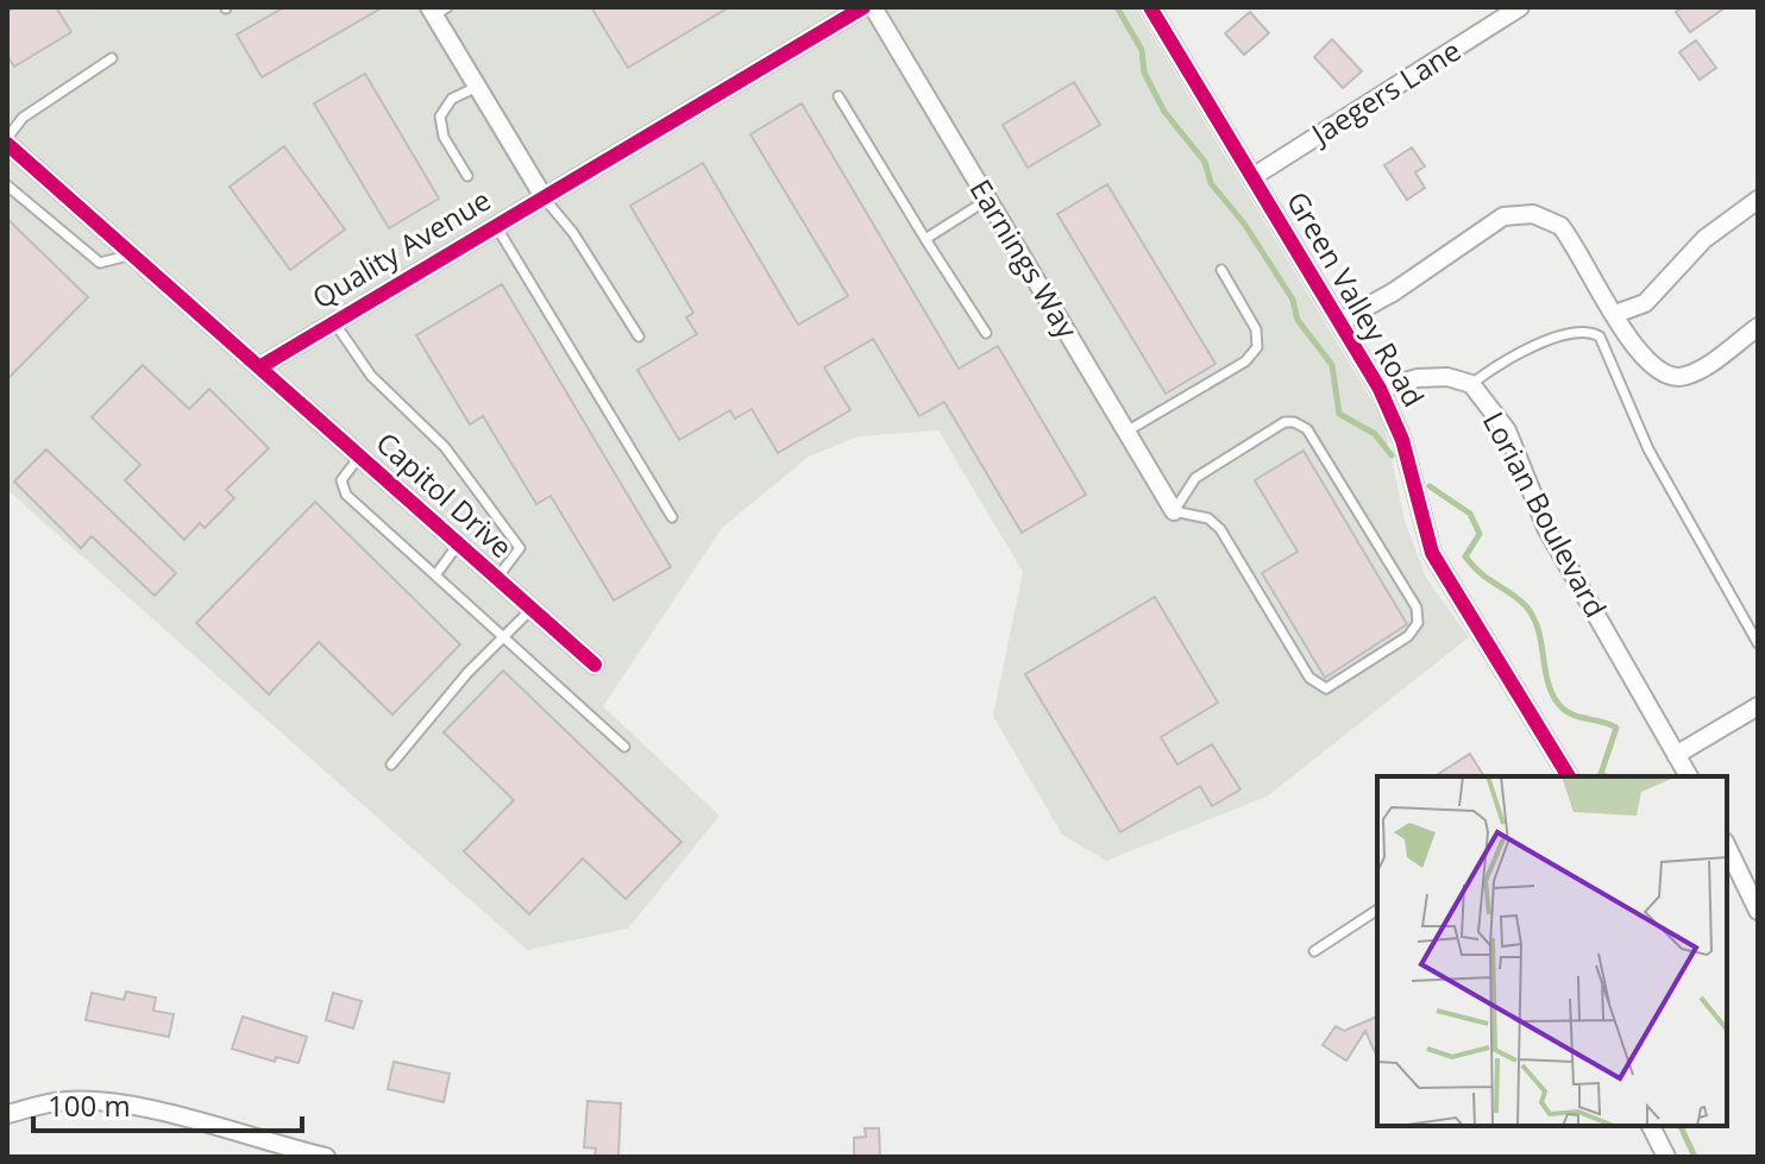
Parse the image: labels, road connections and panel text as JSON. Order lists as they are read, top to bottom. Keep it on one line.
{"streets":{"street":["Jaegers Lane","Quality Avenue","Earnings Way","Green Valley Road","Capitol Drive","Lorian Boulevard"]},"crossings":[["Jaegers Lane","Green Valley Road"],["Quality Avenue","Capitol Drive"],["Green Valley Road","Lorian Boulevard"]],"scale_bar":"100 m"}
